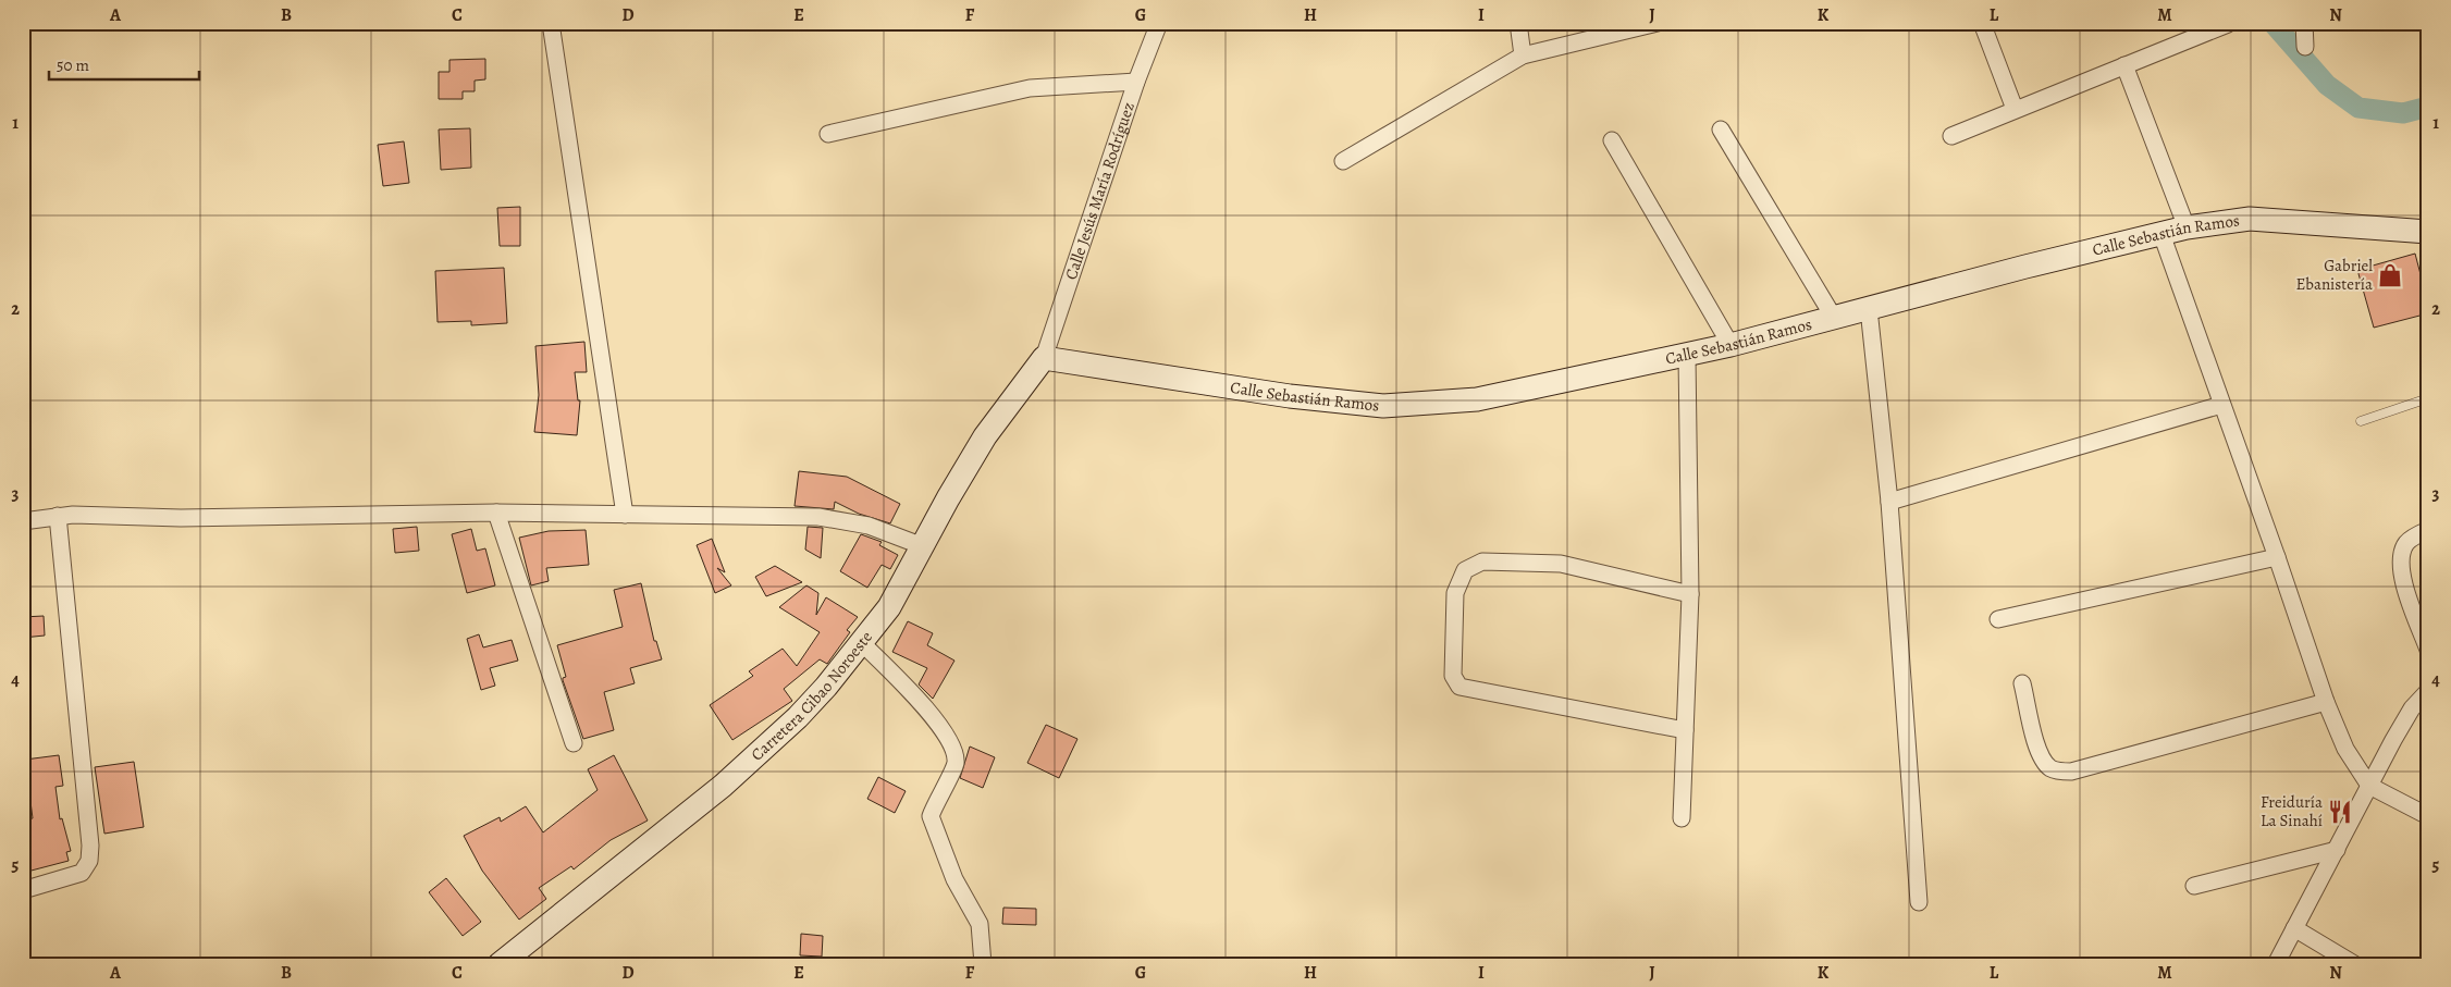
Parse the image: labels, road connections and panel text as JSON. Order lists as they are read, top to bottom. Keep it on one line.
{"streets":{"main road":["Calle Sebastián Ramos","Carretera Cibao Noroeste"],"street":["Calle Jesús María Rodríguez"]},"crossings":[["Calle Jesús María Rodríguez","Calle Sebastián Ramos"],["Calle Jesús María Rodríguez","Carretera Cibao Noroeste"],["Calle Sebastián Ramos","Carretera Cibao Noroeste"]],"places":{"shop":["Gabriel Ebanistería"],"restaurant":["Freiduría La Sinahí"]},"scale_bar":"50 m","grid":{"columns":["A","B","C","D","E","F","G","H","I","J","K","L","M","N"],"rows":["1","2","3","4","5"]}}
